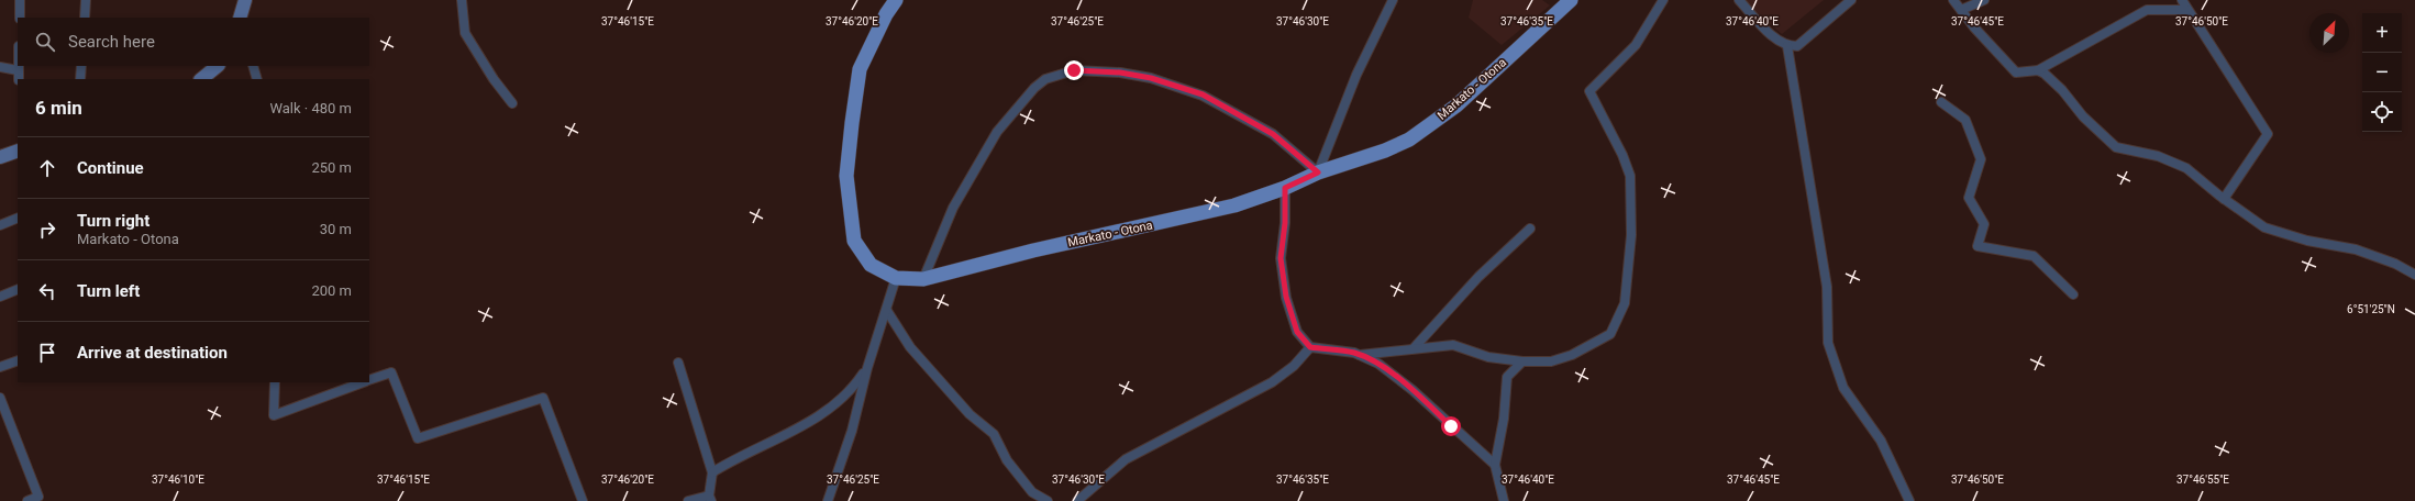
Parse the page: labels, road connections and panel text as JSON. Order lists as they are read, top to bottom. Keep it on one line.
{"streets":{"main road":["Markato - Otona"]},"north":"top right","page":{"map_buttons":["+","−"],"search":"Search here","heading":["6 min","Walk · 480 m"],"list":[["Continue","250 m"],["Turn right","Markato - Otona","30 m"],["Turn left","200 m"],"Arrive at destination"]},"coordinates":["37°46'15\"E","37°46'20\"E","37°46'25\"E","37°46'30\"E","37°46'35\"E","37°46'40\"E","37°46'45\"E","37°46'50\"E","6°51'25\"N","37°46'10\"E","37°46'55\"E"]}
